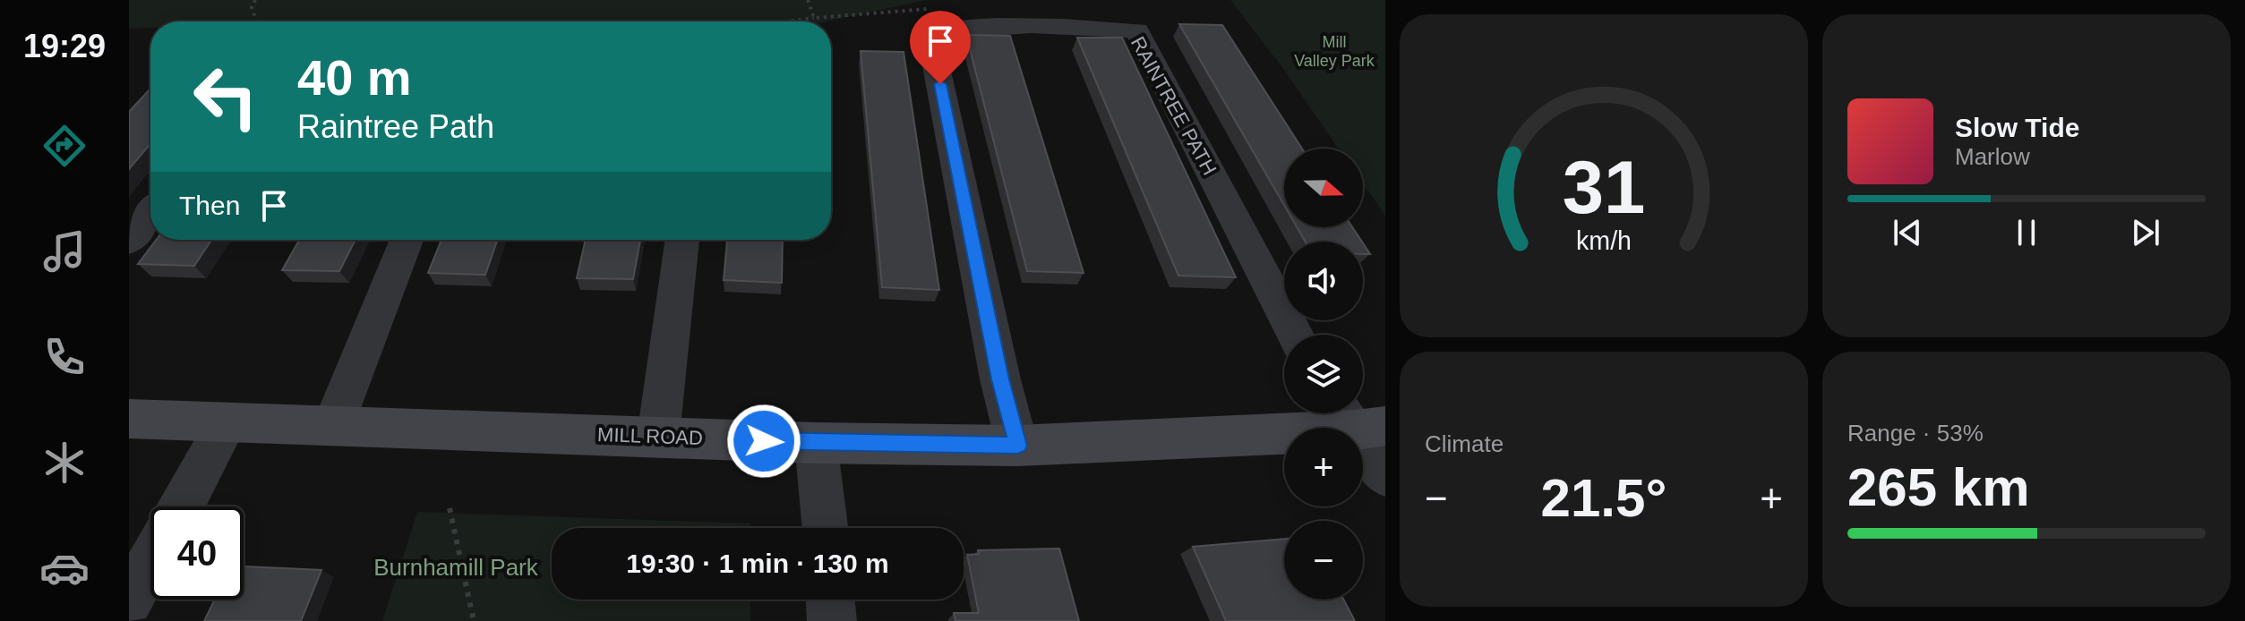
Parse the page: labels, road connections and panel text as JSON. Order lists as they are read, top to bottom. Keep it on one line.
{"streets":{"street":["RAINTREE PATH","MILL ROAD"]},"crossings":[["RAINTREE PATH","MILL ROAD"]],"parks":["Mill Valley Park","Burnhamill Park"],"north":"right","page":{"tabs":"19:29","turn":["40 m","Raintree Path"],"song":["Slow Tide","Marlow"],"map_buttons":["+","−"],"then":"Then","tile":["Climate",["Range · 53%","265 km"]],"heat":["−","21.5°","+"],"limit":"40","trip":"19:30 · 1 min · 130 m","gauge":["31","km/h"]}}
